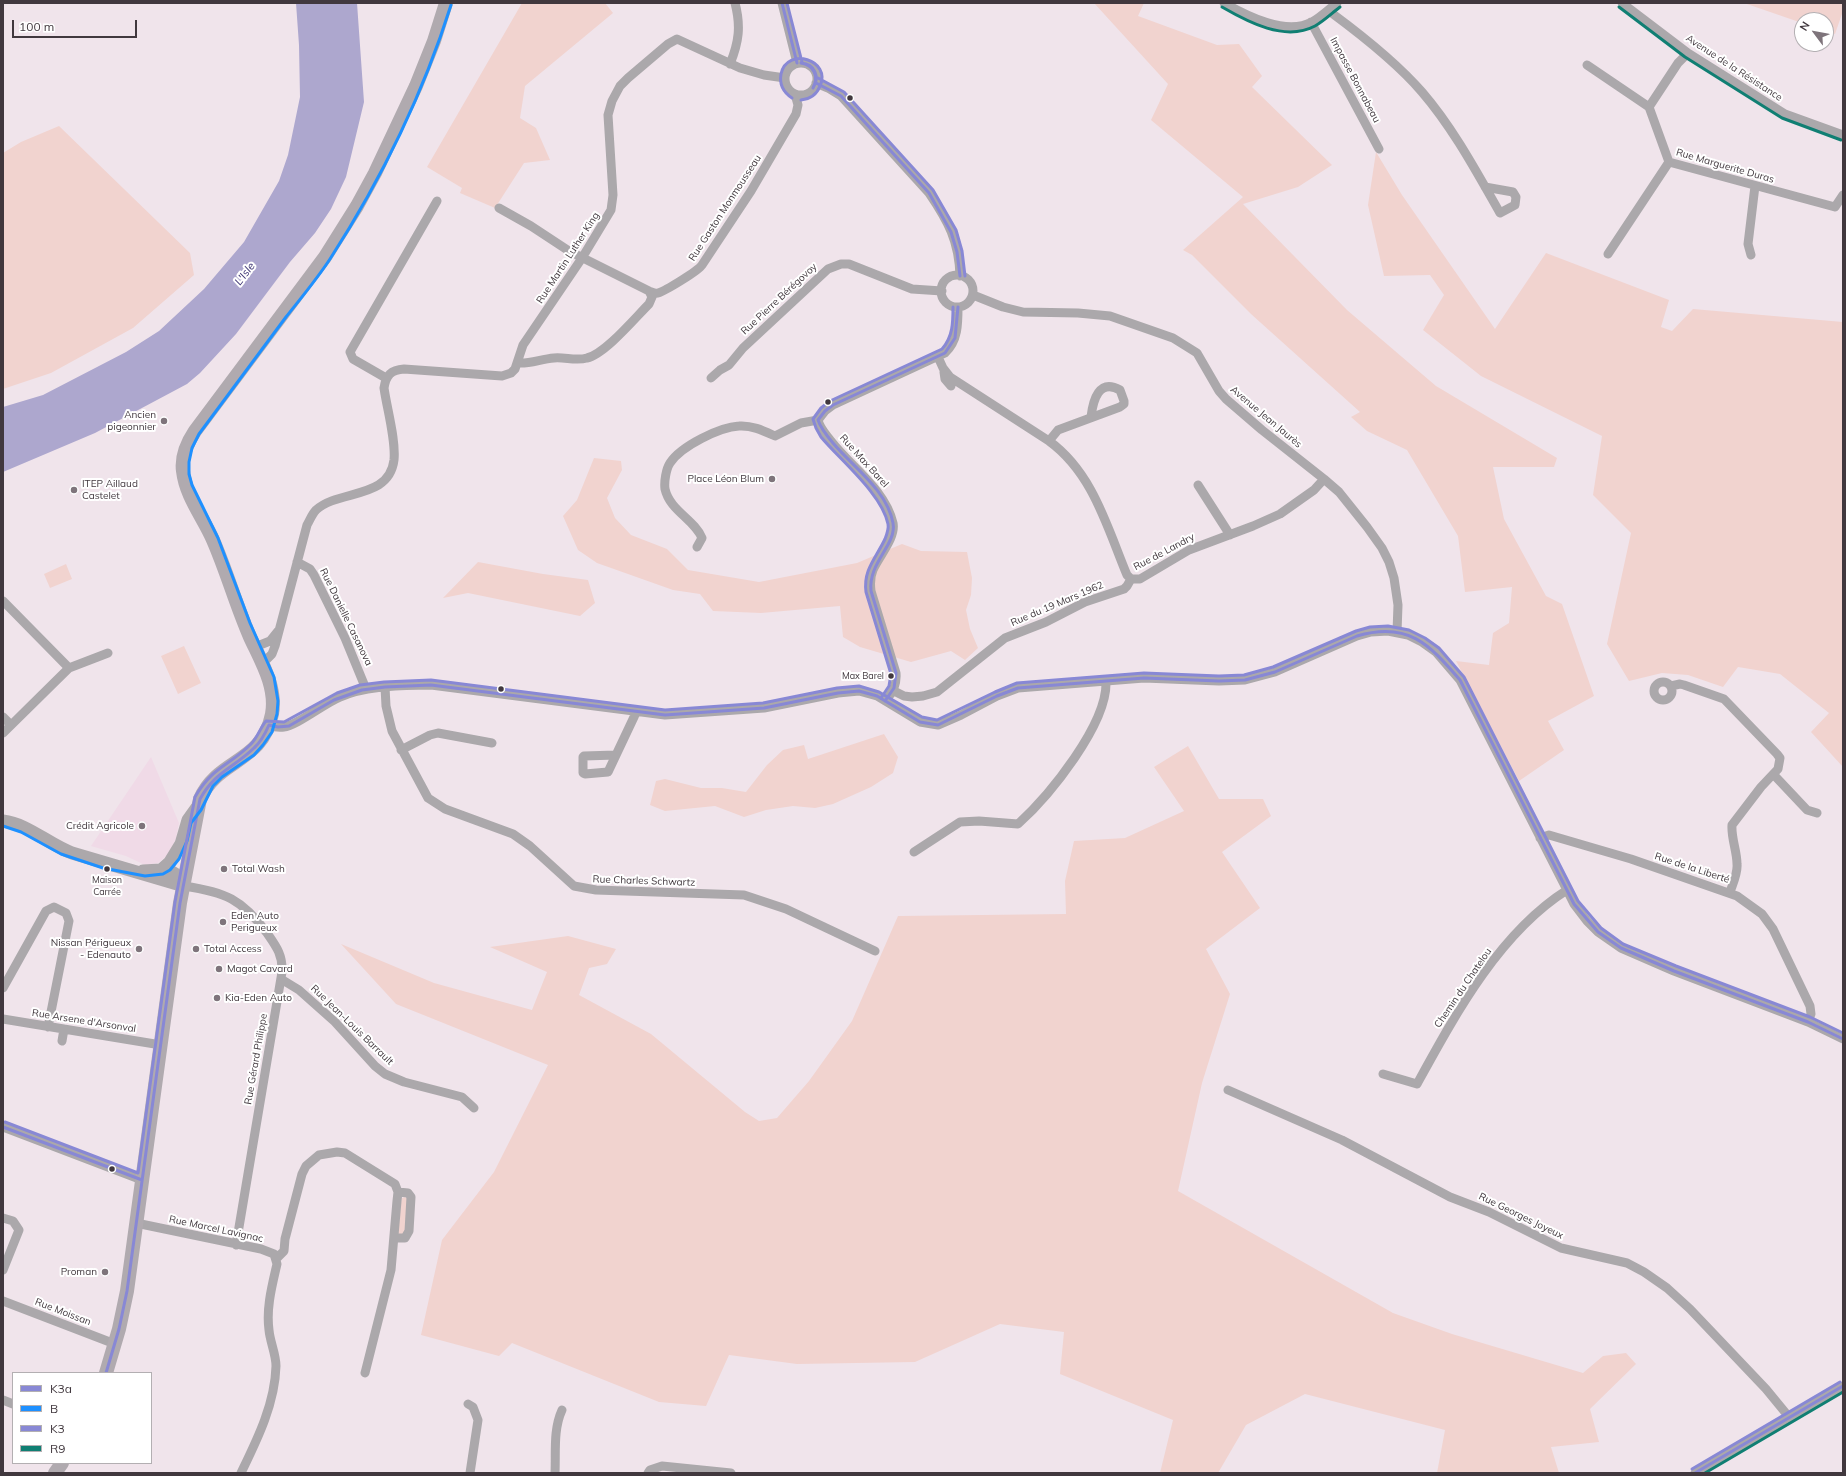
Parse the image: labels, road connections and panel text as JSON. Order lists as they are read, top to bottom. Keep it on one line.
{"streets":{"street":["Avenue de la Résistance","Impasse Bonnabeau","Rue Marguerite Duras","Rue Gaston Monmousseau","Rue Martin Luther King","Rue Pierre Bérégovoy","Avenue Jean Jaurès","Rue Max Barel","Rue de Landry","Rue du 19 Mars 1962","Rue Danielle Casanova","Rue de la Liberté","Rue Charles Schwartz","Chemin du Chatelou","Rue Arsene d'Arsonval","Rue Jean-Louis Barrault","Rue Gérard Philippe","Rue Georges Joyeux","Rue Marcel Lavignac","Rue Moissan"]},"crossings":[["Rue Gaston Monmousseau","Rue Martin Luther King"],["Rue Pierre Bérégovoy","Avenue Jean Jaurès"],["Avenue Jean Jaurès","Rue de Landry"],["Rue Max Barel","Rue du 19 Mars 1962"],["Rue de Landry","Rue du 19 Mars 1962"],["Rue Jean-Louis Barrault","Rue Gérard Philippe"],["Rue Gérard Philippe","Rue Marcel Lavignac"]],"water":["L'Isle"],"places":["Ancien pigeonnier","Place Léon Blum","ITEP Aillaud Castelet","Max Barel","Crédit Agricole","Maison Carrée","Total Wash","Eden Auto Perigueux","Nissan Périgueux - Edenauto","Total Access","Magot Cavard","Kia-Eden Auto","Proman"],"lines":["transit line K3a","transit line K3","transit line B","transit line R9"],"legend":["K3a","B","K3","R9"],"scale_bar":"100 m","north":"top left"}
